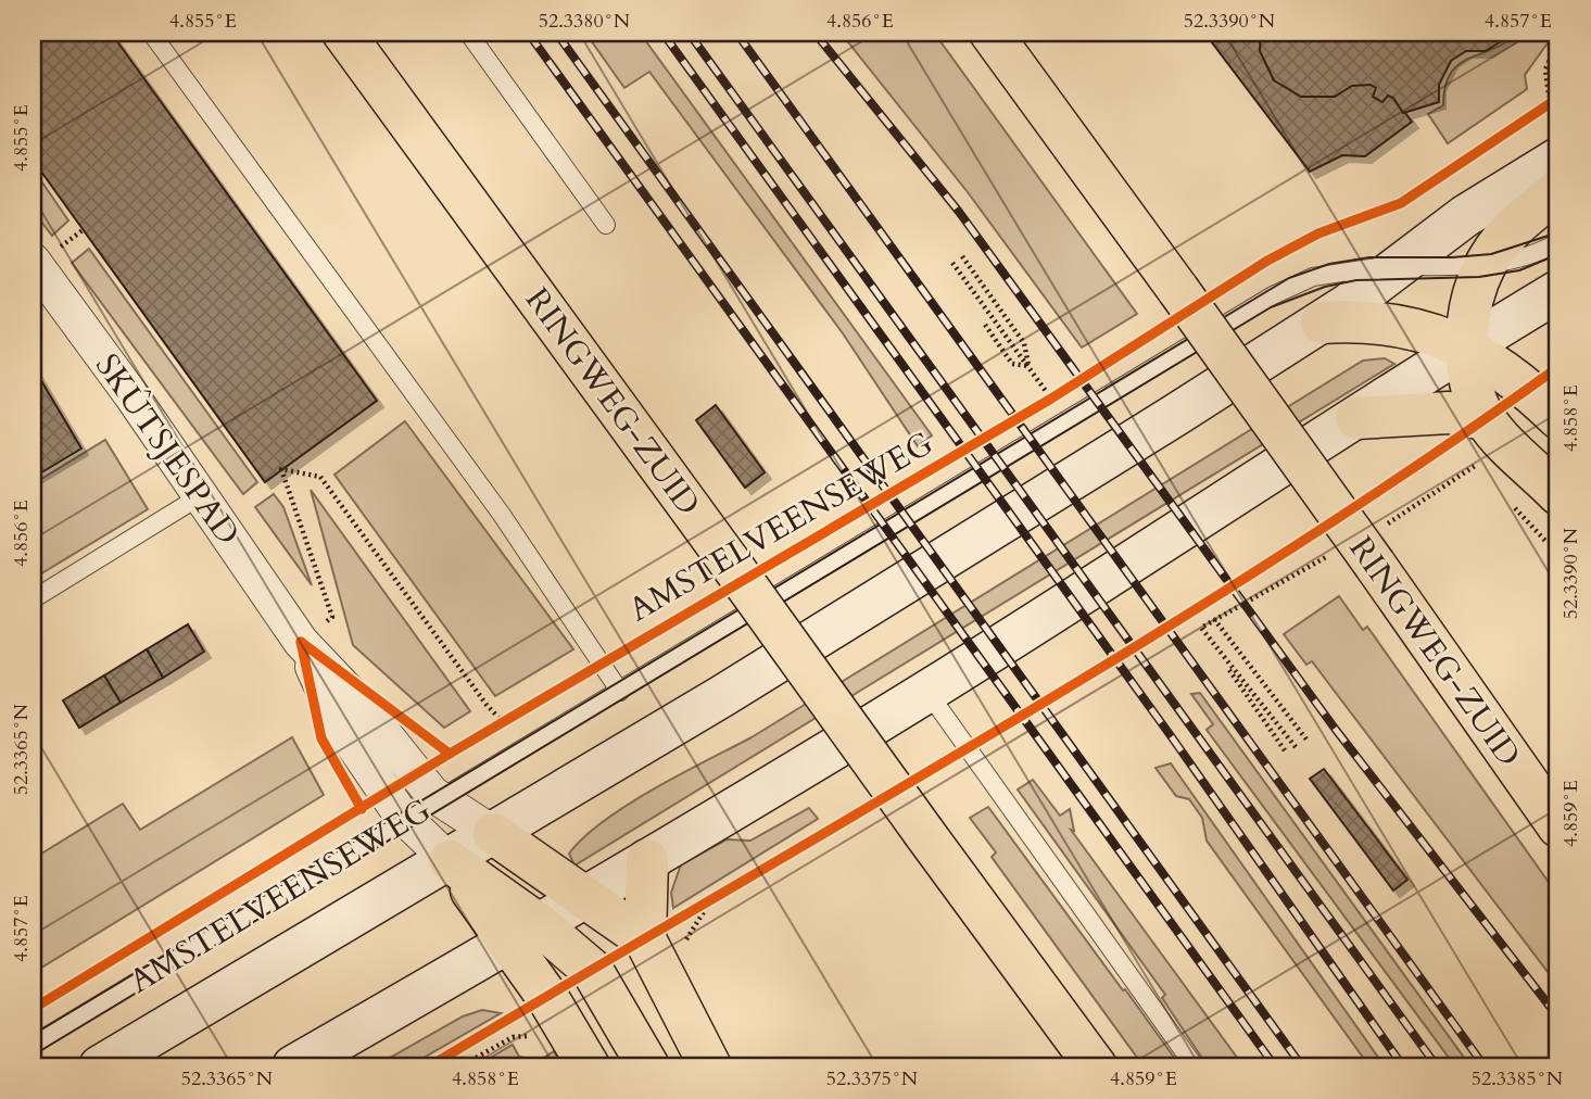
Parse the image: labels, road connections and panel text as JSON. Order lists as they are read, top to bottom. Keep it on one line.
{"streets":{"highway":["RINGWEG-ZUID"],"main road":["AMSTELVEENSEWEG"],"street":["SKÛTSJESPAD"]},"crossings":[["SKÛTSJESPAD","AMSTELVEENSEWEG"]],"coordinates":["4.855°E","52.3380°N","4.856°E","52.3390°N","4.857°E","4.858°E","52.3365°N","4.859°E","52.3375°N","52.3385°N"]}
